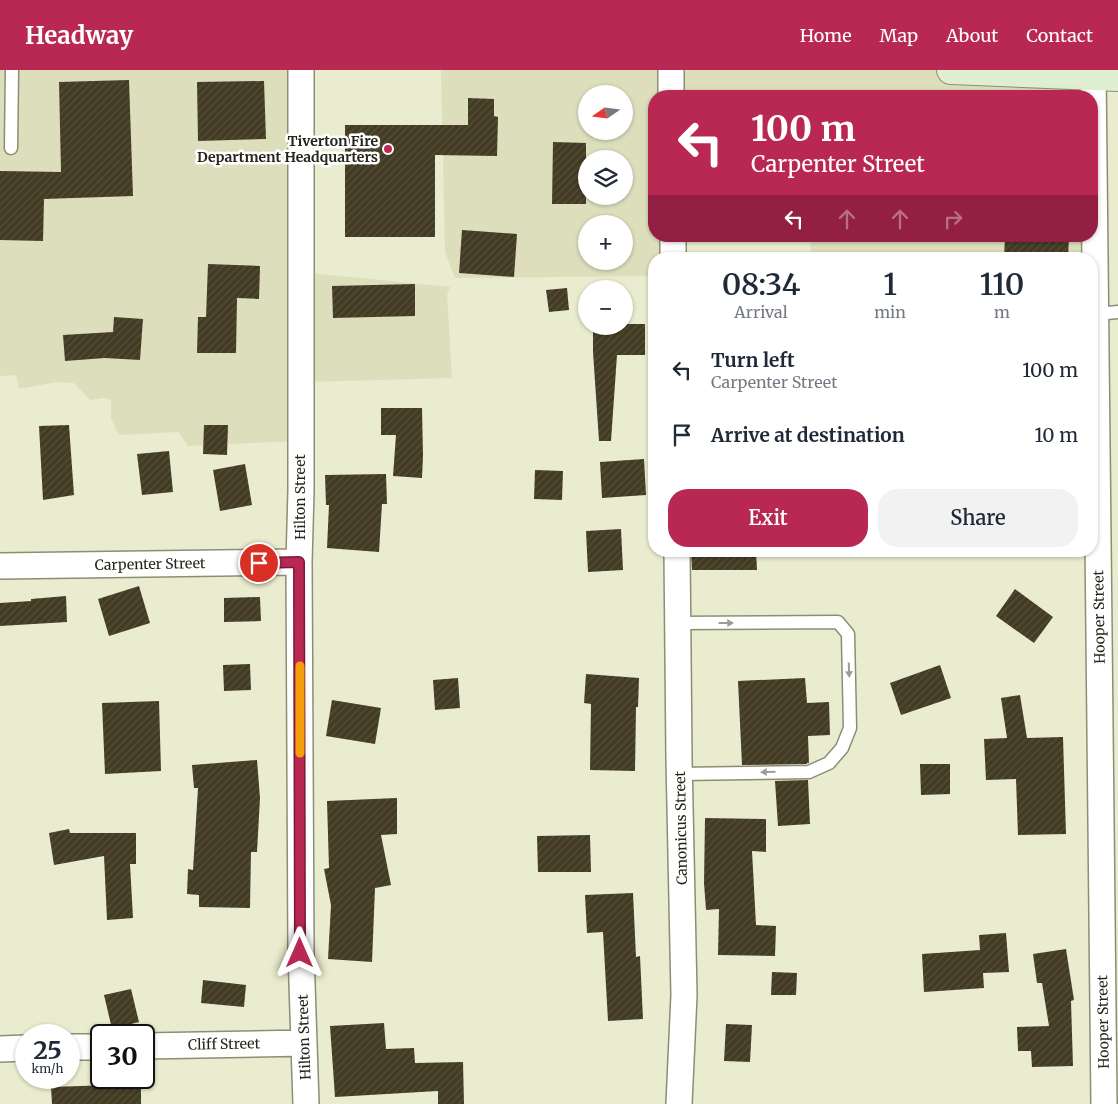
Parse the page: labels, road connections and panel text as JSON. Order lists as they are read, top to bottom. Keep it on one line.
{"streets":{"street":["Hilton Street","Carpenter Street","Hooper Street","Canonicus Street","Cliff Street"]},"crossings":[["Hilton Street","Carpenter Street"],["Hilton Street","Cliff Street"]],"places":["Tiverton Fire Department Headquarters"],"north":"left","page":{"header":"Headway","nav":["Home","Map","About","Contact"],"map_buttons":["+","−"],"turn":["100 m","Carpenter Street"],"eta":["08:34","Arrival","1","min","110","m"],"list":[{"name":"Turn left","note":"Carpenter Street","value":"100 m"},{"name":"Arrive at destination","value":"10 m"}],"buttons":["Exit","Share"],"speed":"25 km/h","limit":"30"}}
